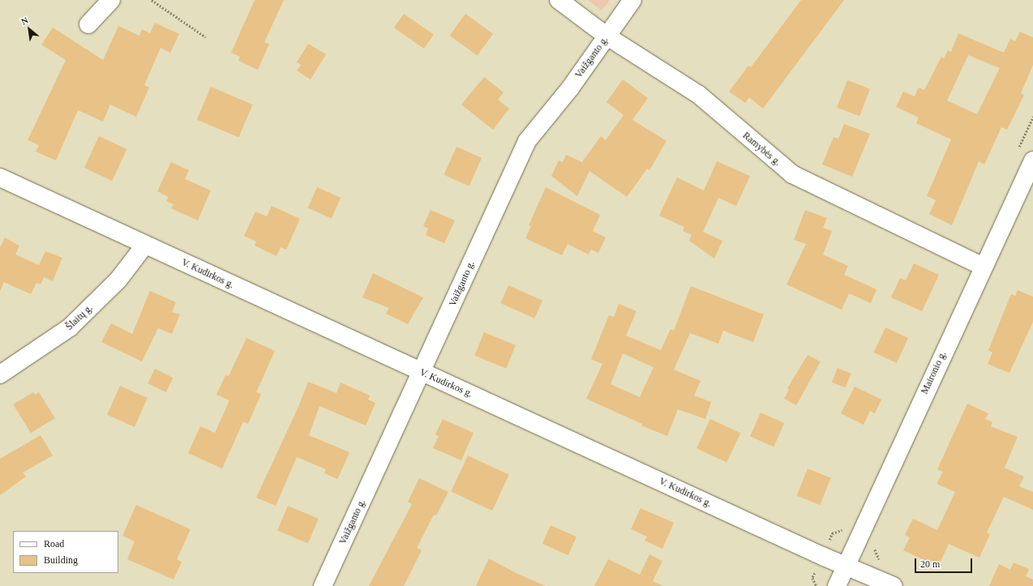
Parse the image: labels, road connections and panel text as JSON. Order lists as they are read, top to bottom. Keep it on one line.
{"streets":{"street":["Vaižganto g.","Ramybės g.","V. Kudirkos g.","Šlaitų g.","Maironio g."]},"crossings":[["Vaižganto g.","Ramybės g."],["Vaižganto g.","V. Kudirkos g."],["Ramybės g.","Maironio g."],["V. Kudirkos g.","Šlaitų g."],["V. Kudirkos g.","Maironio g."]],"legend":["Road","Building"],"scale_bar":"20 m","north":"top left"}
